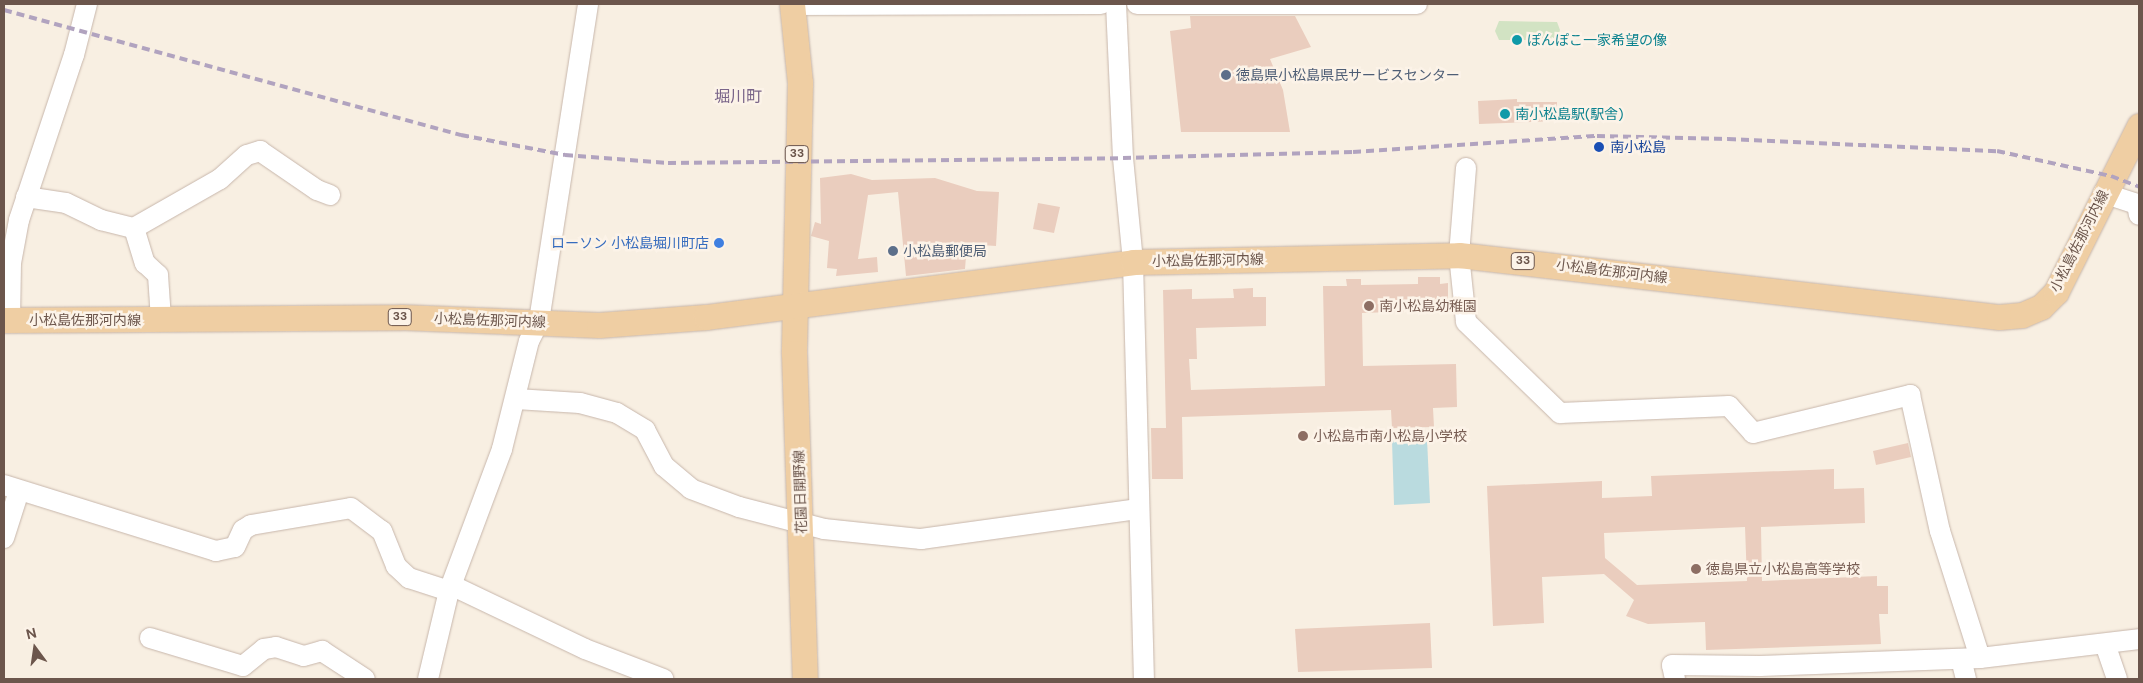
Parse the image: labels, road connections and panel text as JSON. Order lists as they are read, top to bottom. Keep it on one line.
{"streets":{"main road":["33","小松島佐那河内線","花園日開野線"]},"crossings":[["33","小松島佐那河内線"],["33","花園日開野線"],["小松島佐那河内線","花園日開野線"]],"districts":["堀川町"],"places":["ぽんぽこ一家希望の像","徳島県小松島県民サービスセンター","南小松島駅(駅舎)","南小松島","ローソン 小松島堀川町店","小松島郵便局","南小松島幼稚園","小松島市南小松島小学校","徳島県立小松島高等学校"],"north":"top"}
